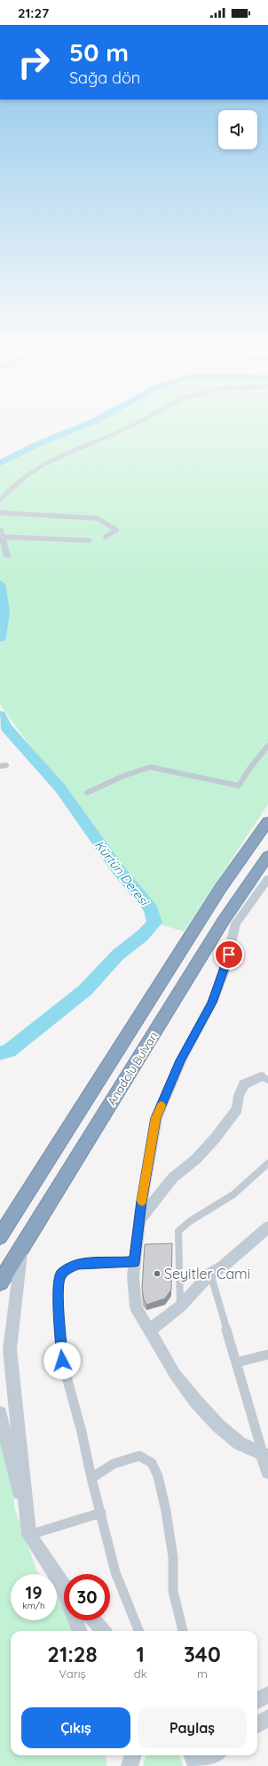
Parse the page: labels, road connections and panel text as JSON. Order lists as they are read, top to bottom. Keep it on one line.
{"streets":{"highway":["Anadolu Bulvarı"]},"water":["Kürtün Deresi"],"places":["Seyitler Cami"],"page":{"status":"21:27","turn":["50 m","Sağa dön"],"speed":"19 km/h","limit":"30","eta":["21:28","Varış","1","dk","340","m"],"buttons":["Çıkış","Paylaş"]}}
